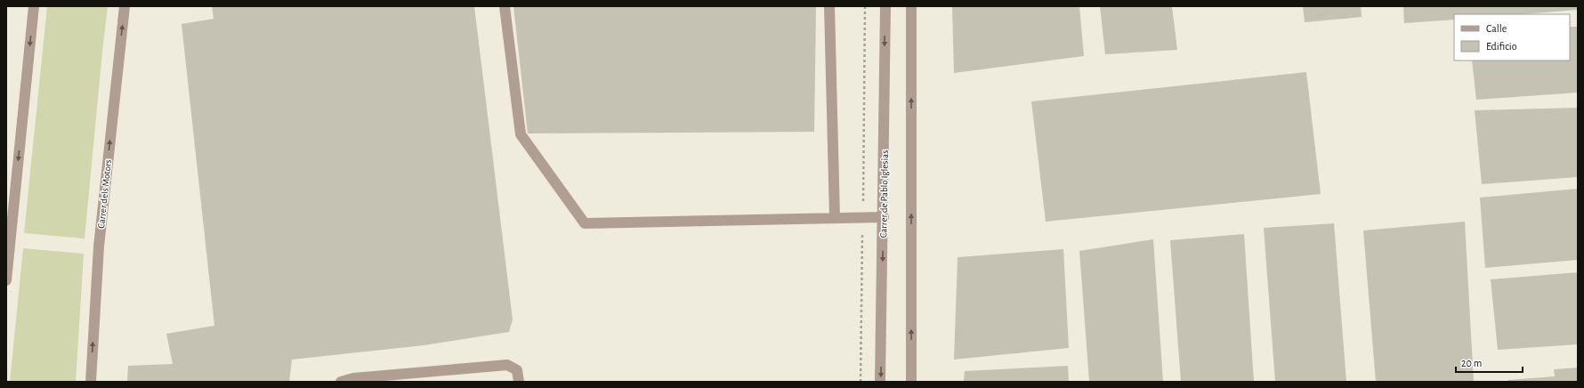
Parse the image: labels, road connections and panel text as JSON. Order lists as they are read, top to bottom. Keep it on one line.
{"streets":{"street":["Carrer dels Motors","Carrer de Pablo Iglesias"]},"legend":["Calle","Edificio"],"scale_bar":"20 m"}
